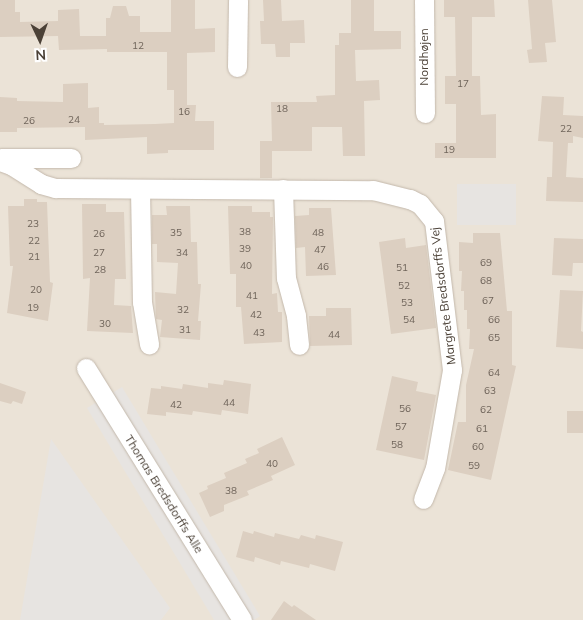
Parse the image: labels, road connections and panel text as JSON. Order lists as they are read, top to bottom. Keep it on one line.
{"streets":{"street":["Nordhøjen","Margrete Bredsdorffs Vej","Thomas Bredsdorffs Alle"]},"house_numbers":["12","17","18","16","24","26","22","19","23","38","35","48","26","22","39","47","27","34","21","69","40","46","51","28","68","52","20","41","67","53","19","32","42","54","66","30","31","43","44","65","64","63","44","42","56","62","57","61","58","60","40","59","38"],"north":"bottom"}
